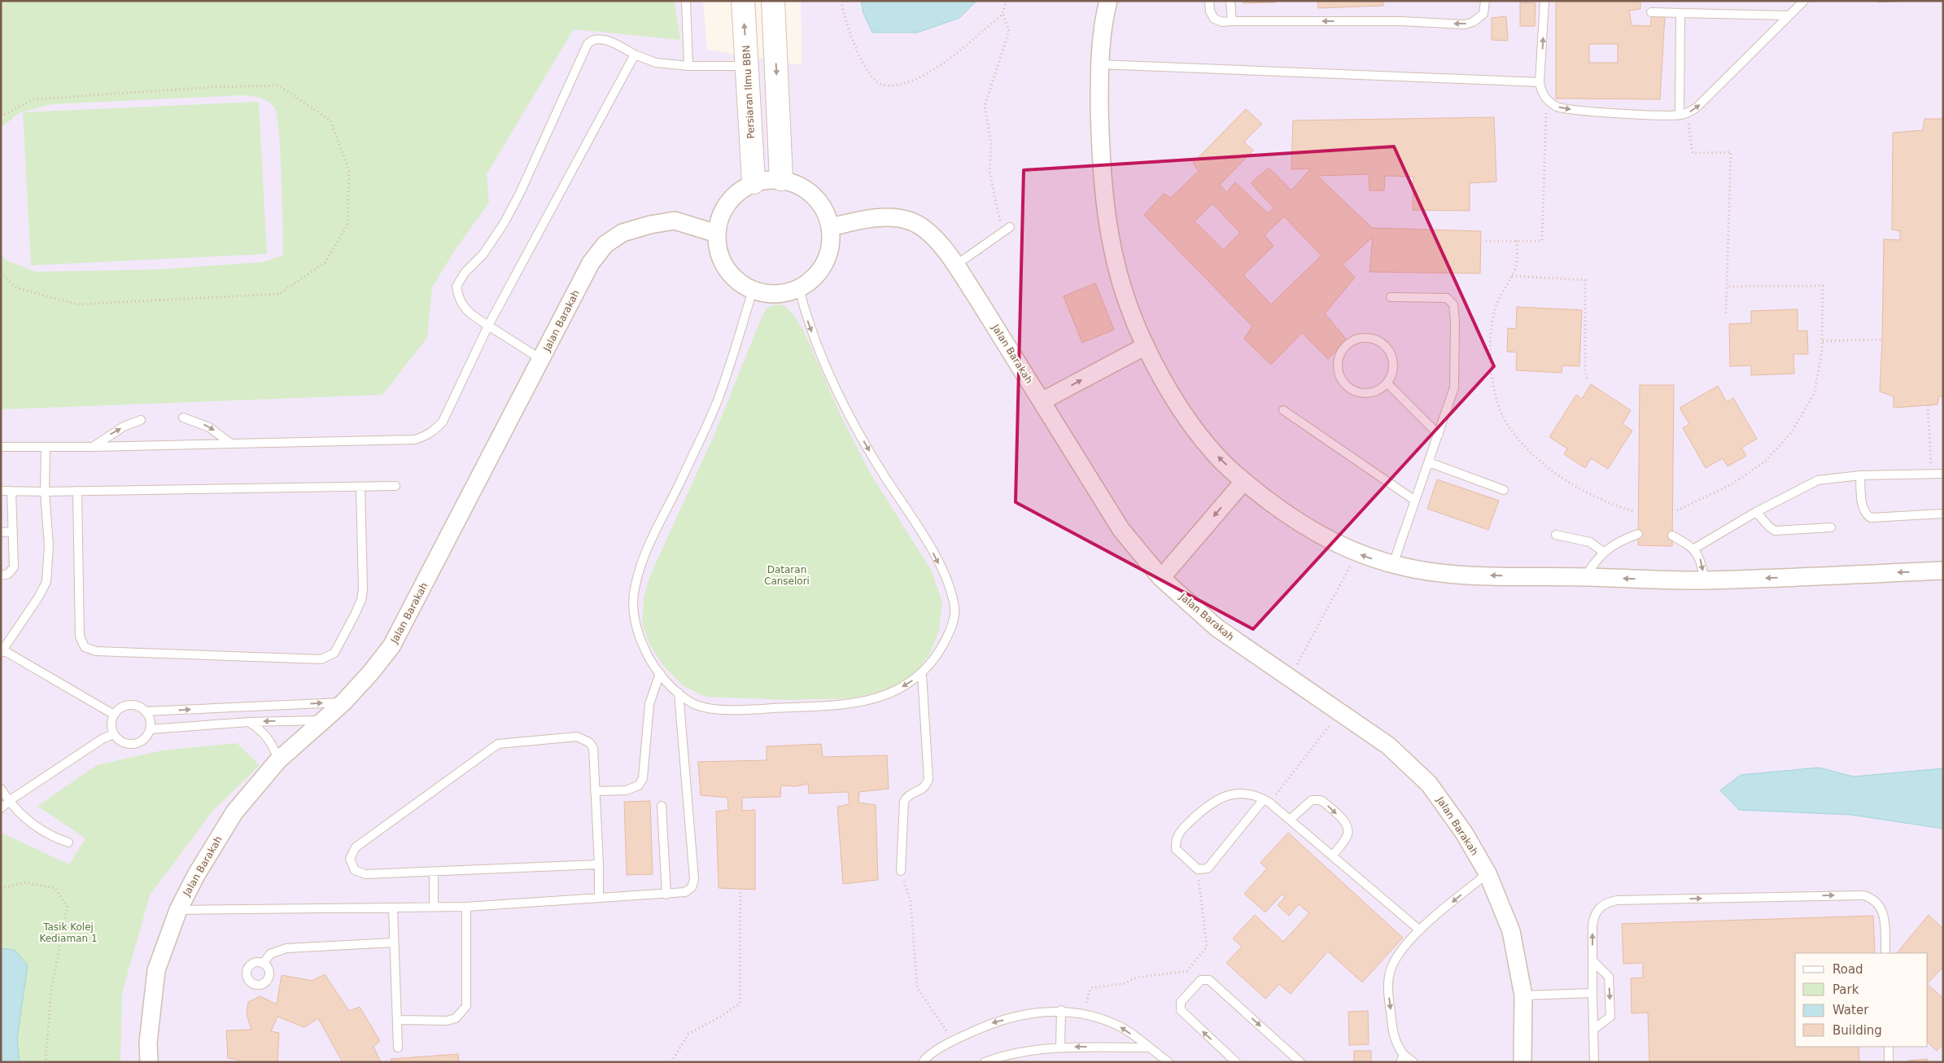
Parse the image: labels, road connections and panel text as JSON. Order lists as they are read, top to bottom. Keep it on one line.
{"streets":{"street":["Persiaran Ilmu BBN","Jalan Barakah"]},"crossings":[["Persiaran Ilmu BBN","Jalan Barakah"]],"parks":["Dataran Canselori","Tasik Kolej Kediaman 1"],"legend":["Road","Park","Water","Building"]}
